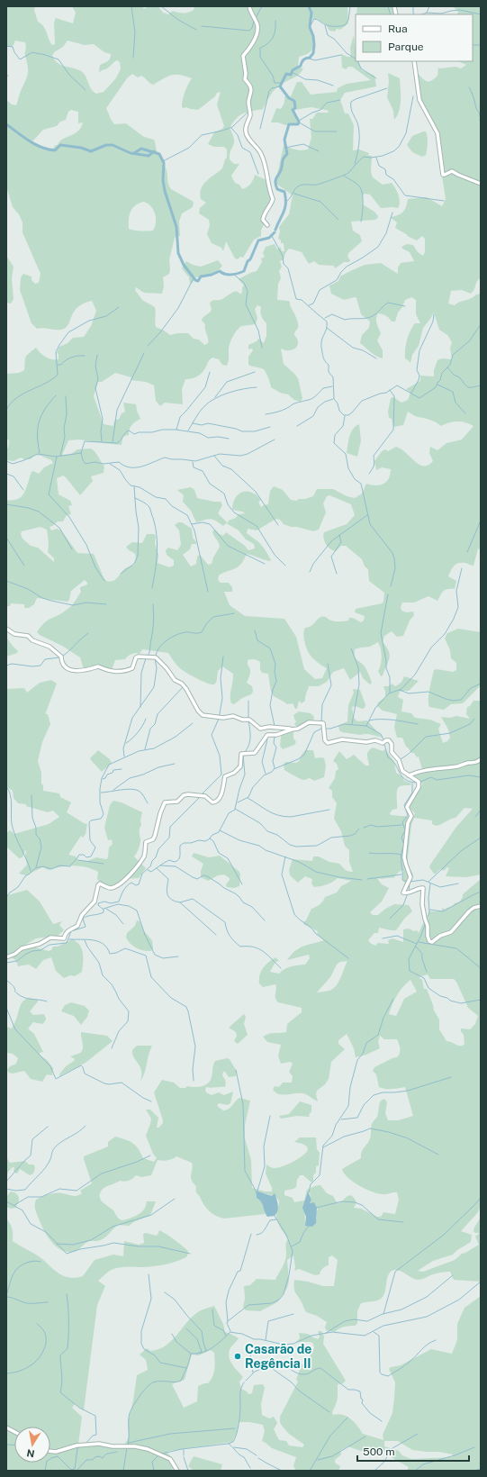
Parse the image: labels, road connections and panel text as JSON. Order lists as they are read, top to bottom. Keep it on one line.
{"places":["Casarão de Regência II"],"legend":["Rua","Parque"],"scale_bar":"500 m","north":"bottom"}
